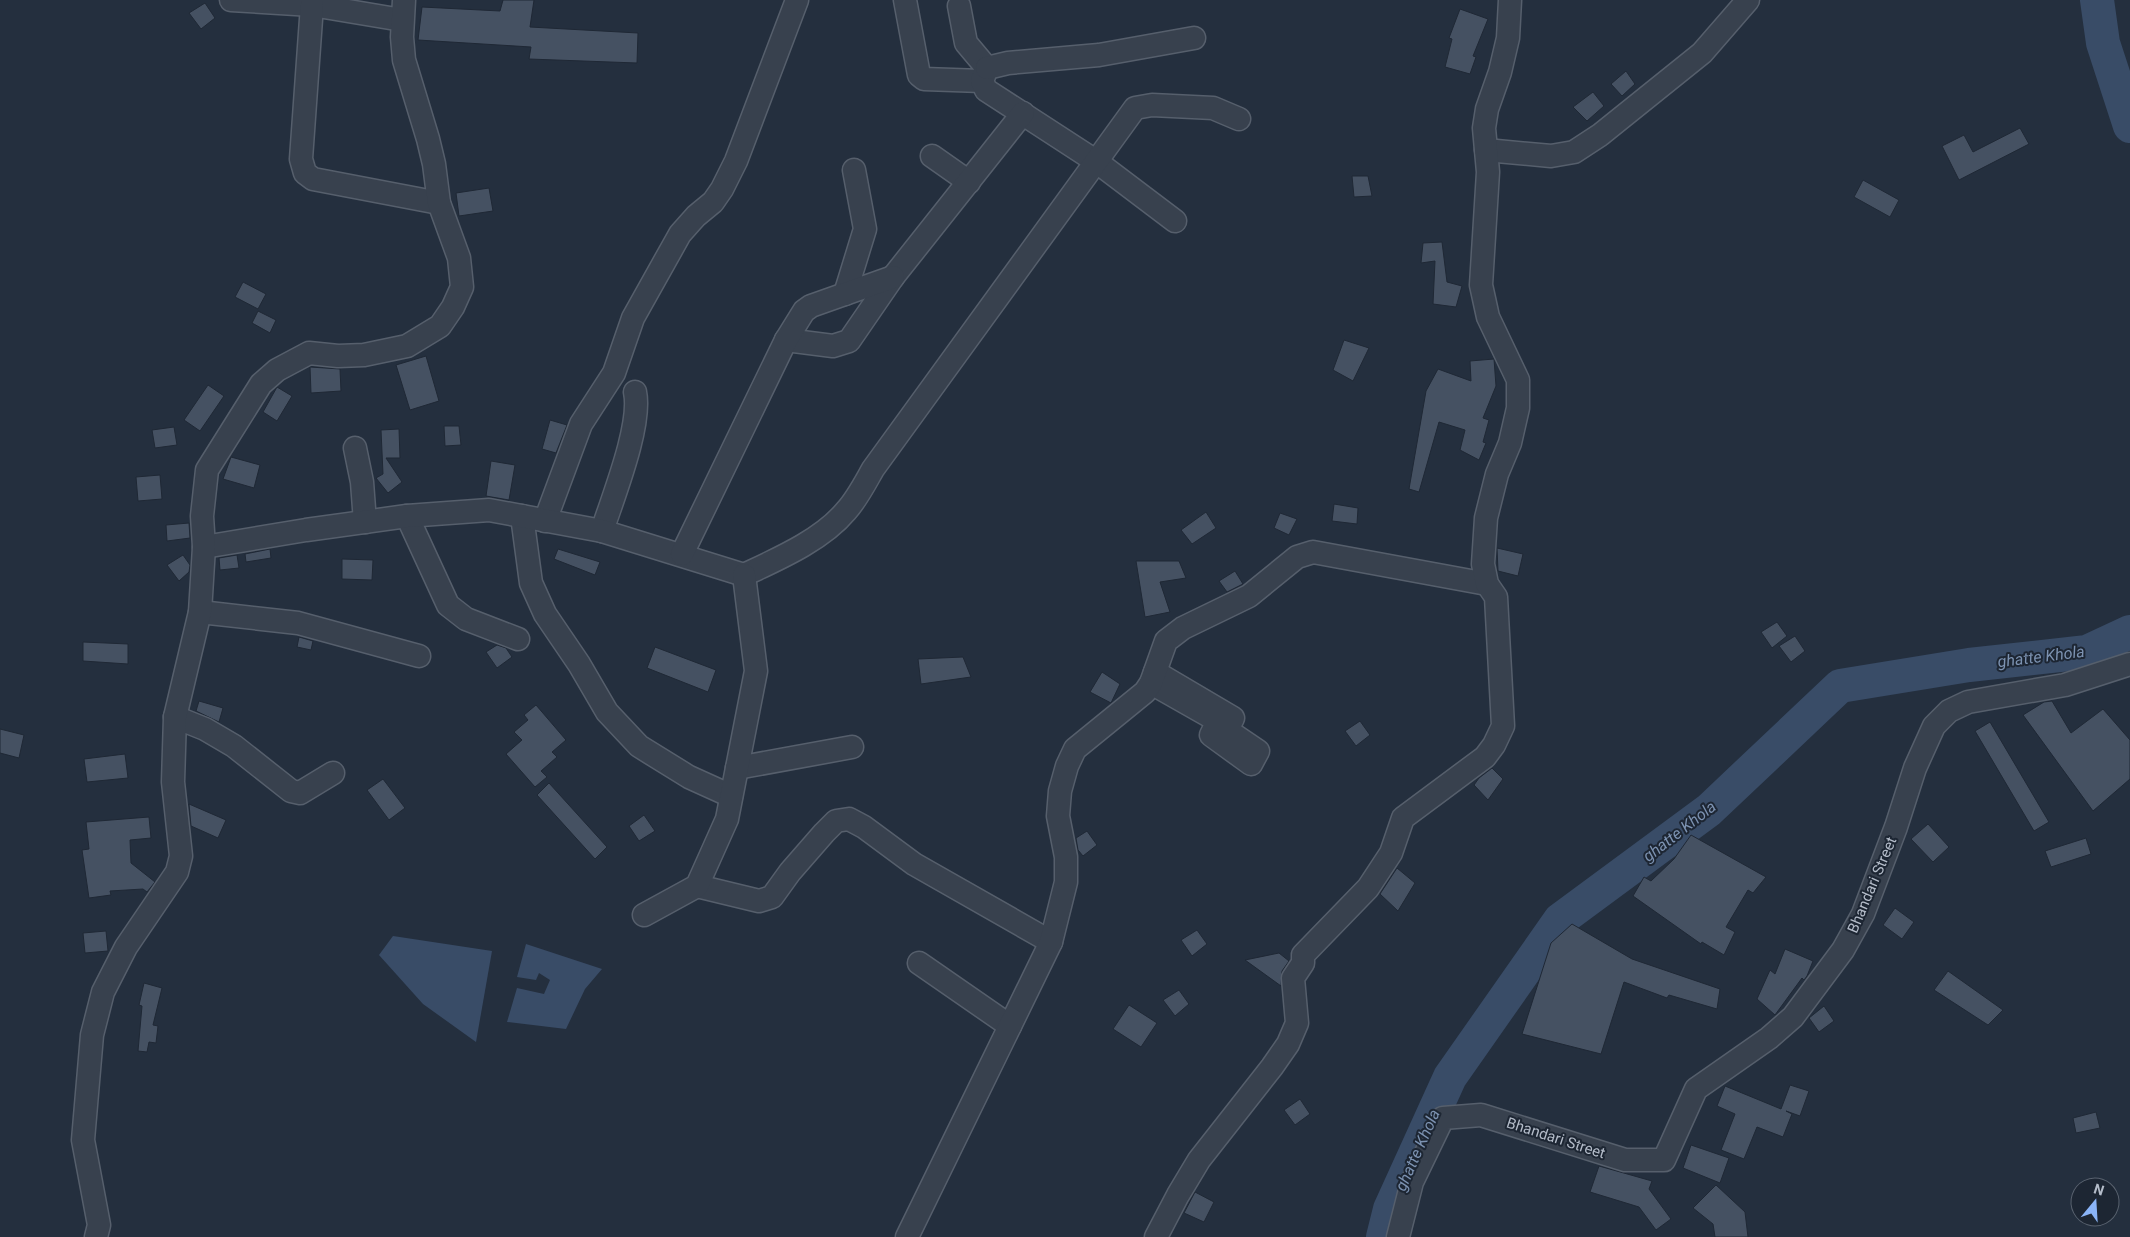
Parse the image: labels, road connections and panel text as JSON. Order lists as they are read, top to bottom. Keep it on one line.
{"streets":{"street":["Bhandari Street"]},"water":["ghatte Khola"],"north":"top"}
